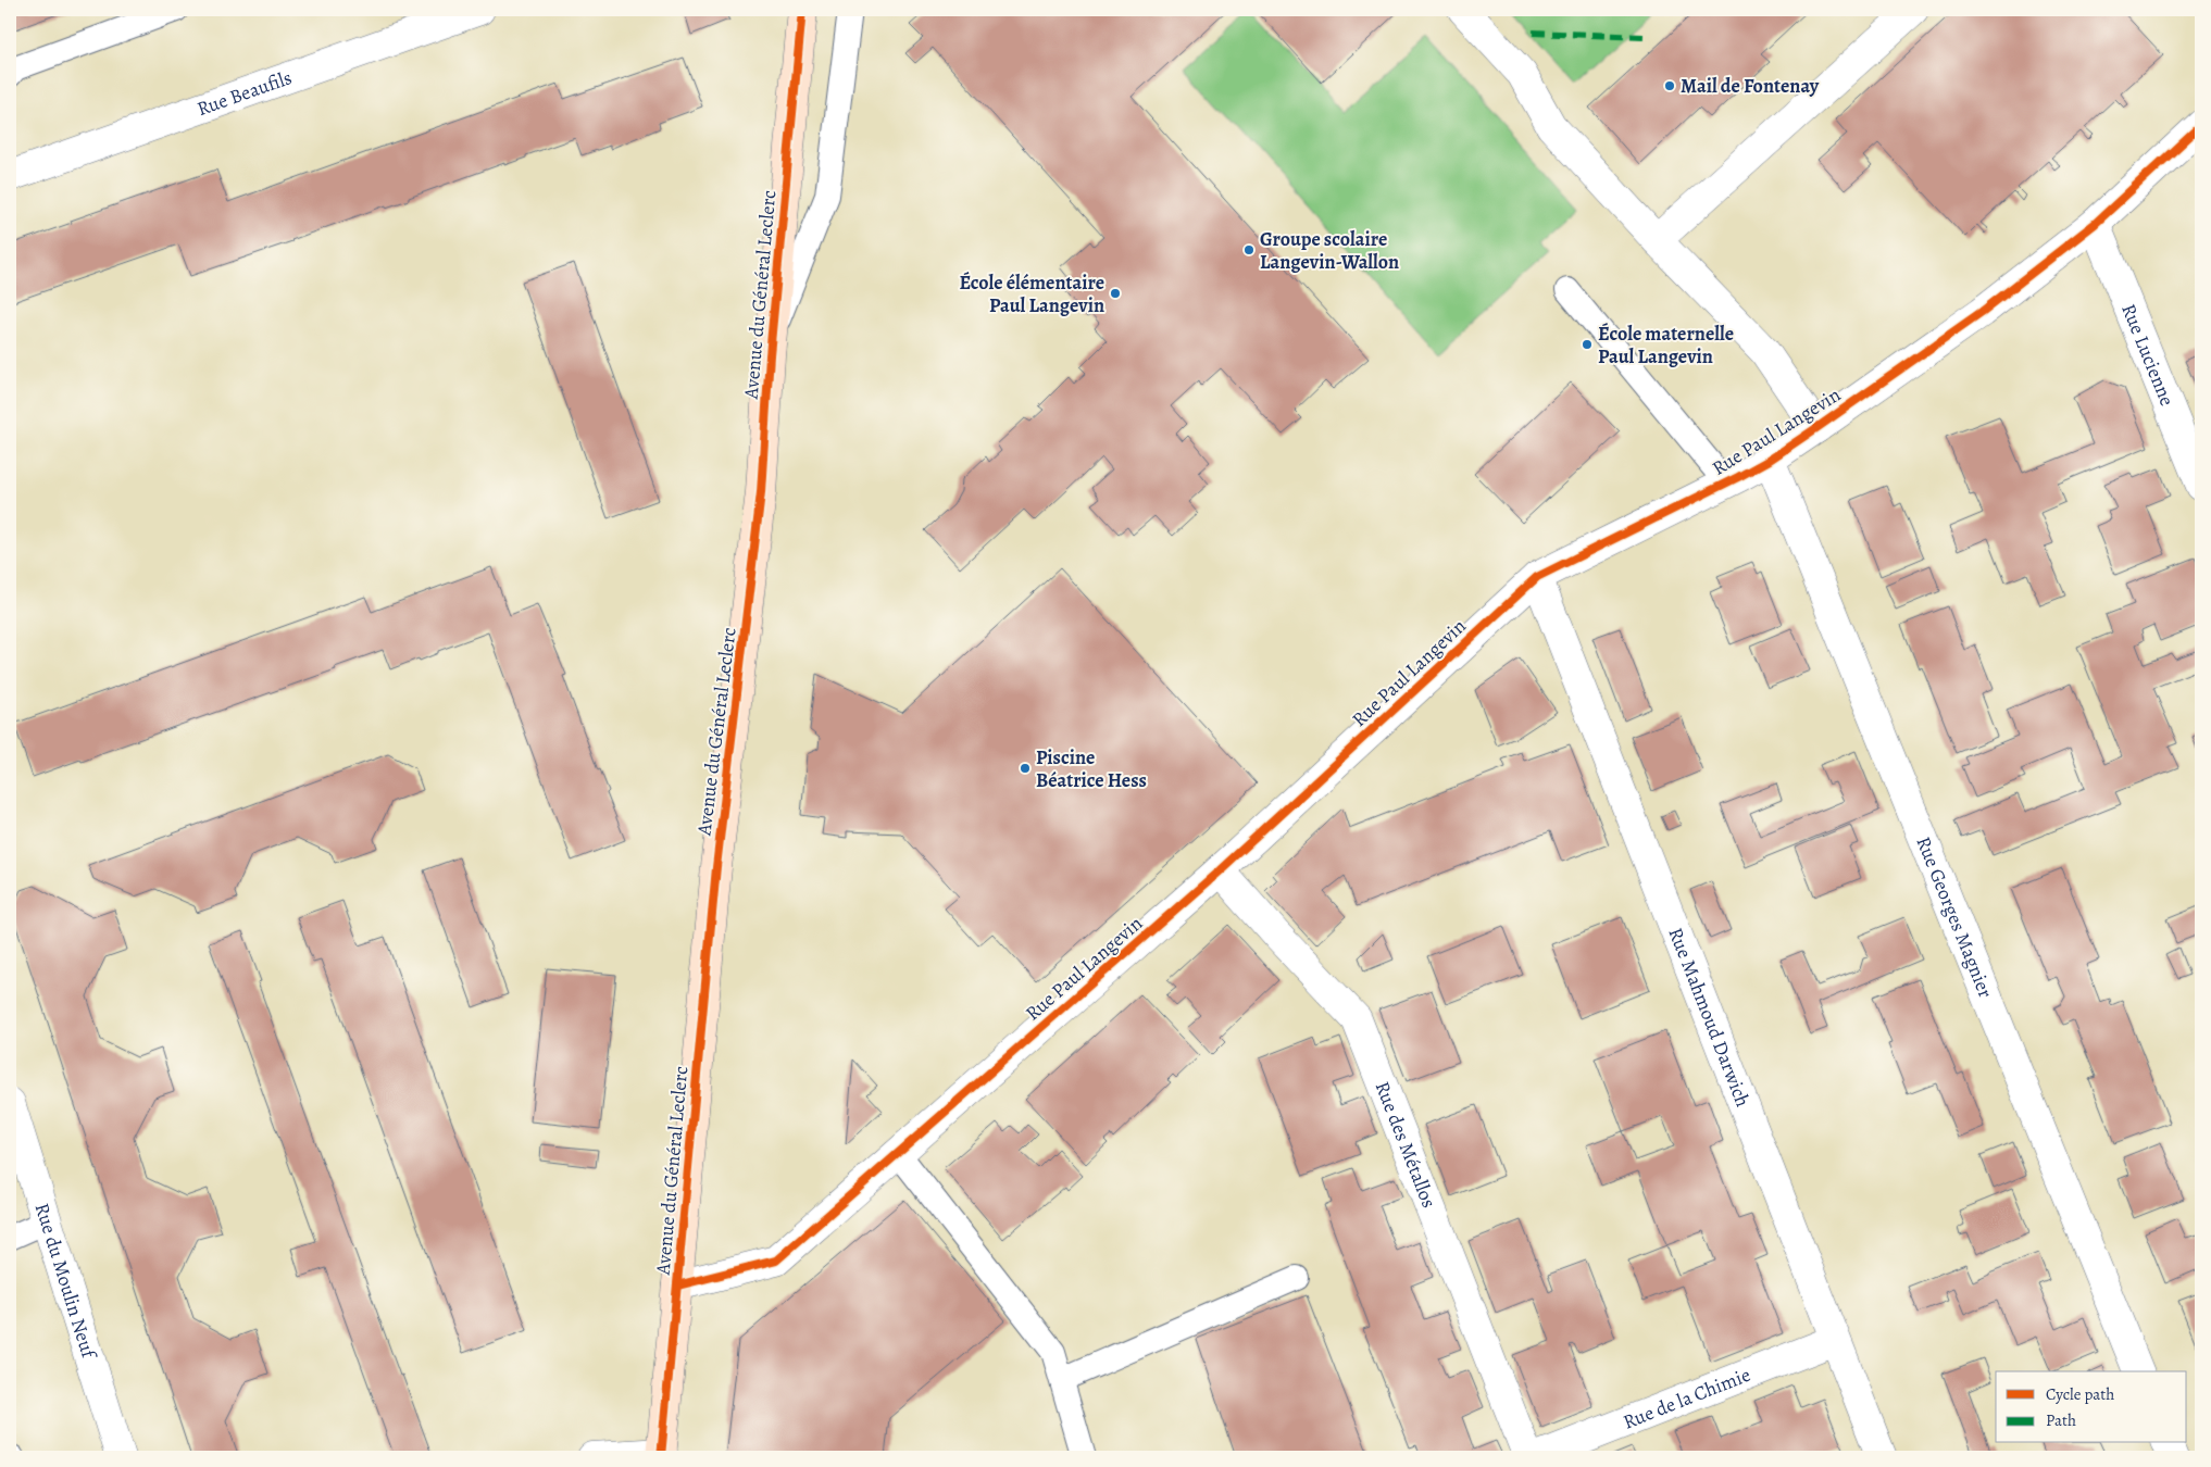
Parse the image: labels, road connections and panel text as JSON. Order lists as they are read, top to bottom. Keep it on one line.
{"streets":{"main road":["Avenue du Général Leclerc"],"street":["Rue Beaufils","Rue Lucienne","Rue Paul Langevin","Rue Georges Magnier","Rue Mahmoud Darwich","Rue des Métallos","Rue du Moulin Neuf","Rue de la Chimie"]},"crossings":[["Avenue du Général Leclerc","Rue Paul Langevin"],["Rue Lucienne","Rue Paul Langevin"],["Rue Paul Langevin","Rue Georges Magnier"],["Rue Paul Langevin","Rue Mahmoud Darwich"],["Rue Paul Langevin","Rue des Métallos"],["Rue Mahmoud Darwich","Rue de la Chimie"]],"places":["Mail de Fontenay","Groupe scolaire Langevin-Wallon","École élémentaire Paul Langevin","École maternelle Paul Langevin","Piscine Béatrice Hess"],"legend":["Cycle path","Path"]}
